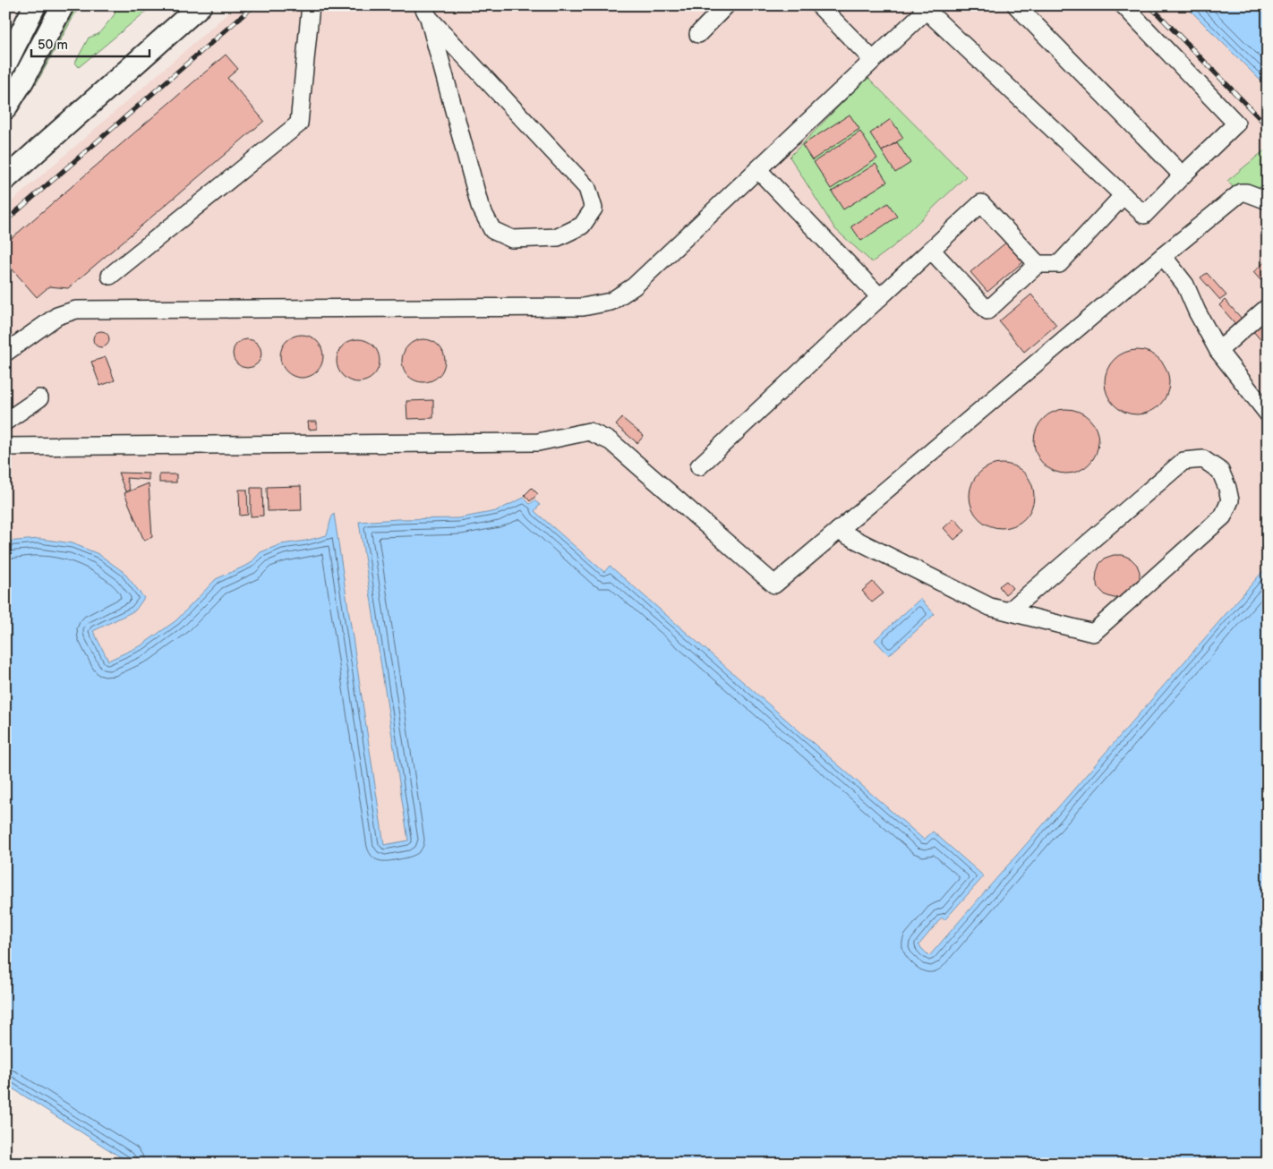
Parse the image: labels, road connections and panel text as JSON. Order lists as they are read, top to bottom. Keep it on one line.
{"scale_bar":"50 m"}
